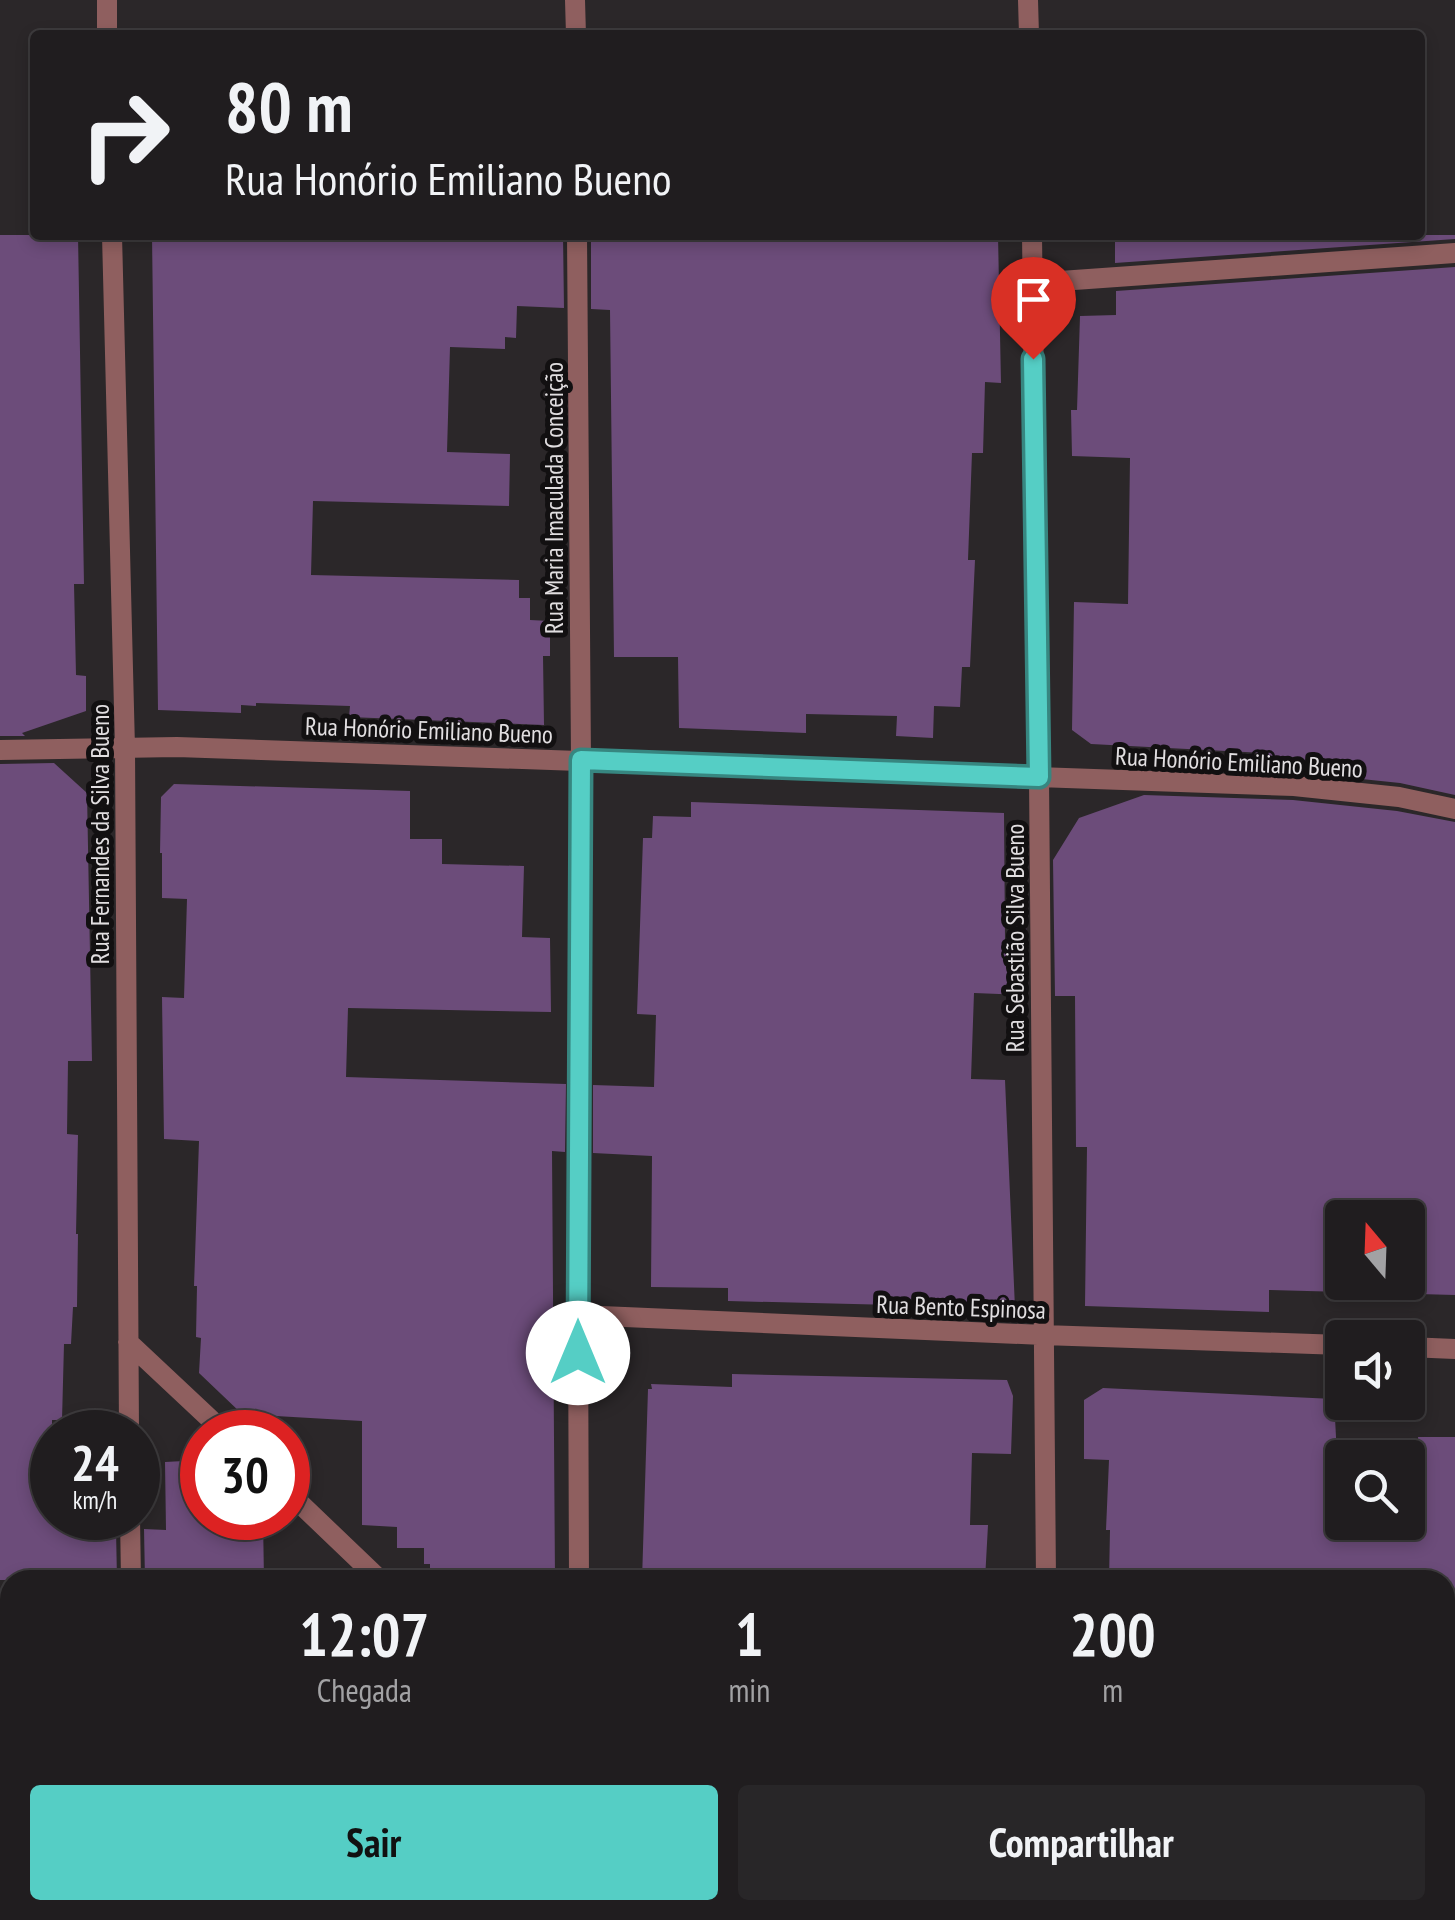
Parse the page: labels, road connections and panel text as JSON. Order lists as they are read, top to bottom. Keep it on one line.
{"streets":{"street":["Rua Maria Imaculada Conceição","Rua Honório Emiliano Bueno","Rua Fernandes da Silva Bueno","Rua Sebastião Silva Bueno","Rua Bento Espinosa"]},"crossings":[["Rua Maria Imaculada Conceição","Rua Honório Emiliano Bueno"],["Rua Maria Imaculada Conceição","Rua Bento Espinosa"],["Rua Honório Emiliano Bueno","Rua Fernandes da Silva Bueno"],["Rua Honório Emiliano Bueno","Rua Sebastião Silva Bueno"],["Rua Sebastião Silva Bueno","Rua Bento Espinosa"]],"north":"top","page":{"turn":["80 m","Rua Honório Emiliano Bueno"],"speed":"24 km/h","limit":"30","eta":["12:07","Chegada","1","min","200","m"],"buttons":["Sair","Compartilhar"]}}
